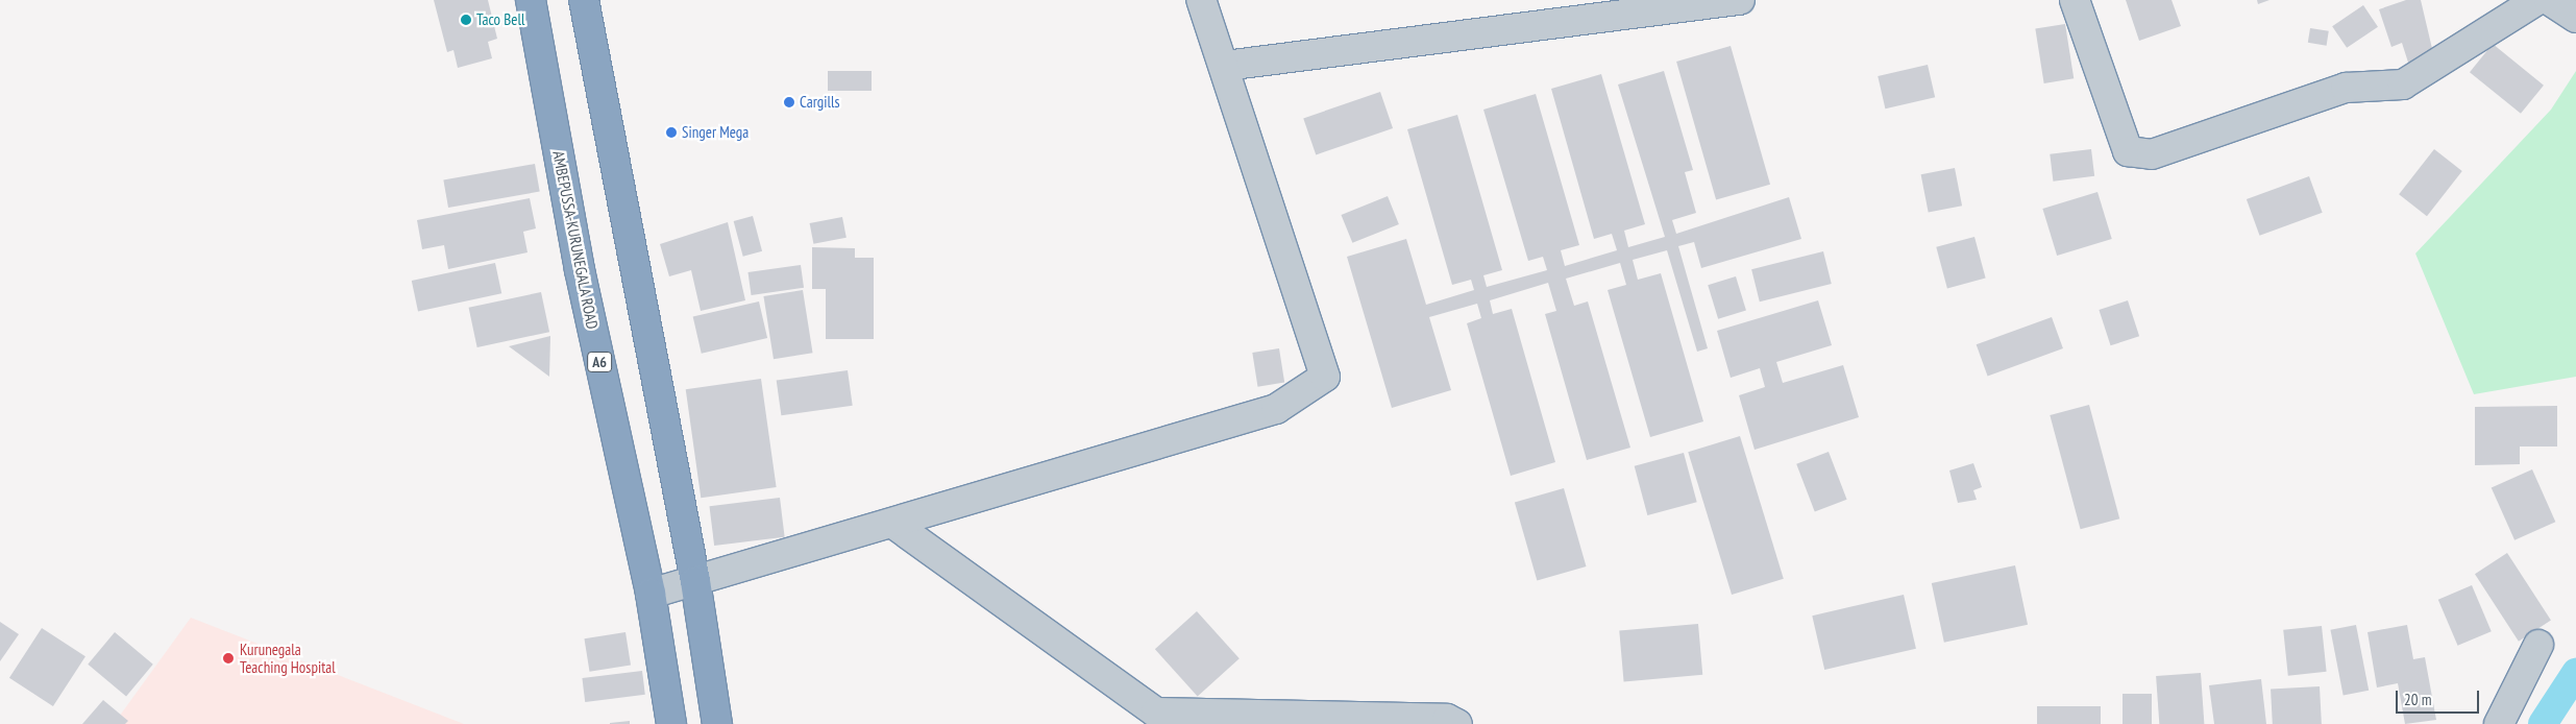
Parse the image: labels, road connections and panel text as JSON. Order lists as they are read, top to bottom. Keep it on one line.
{"streets":{"highway":["AMBEPUSSA-KURUNEGALA ROAD","A6"]},"places":["Taco Bell","Cargills","Singer Mega","Kurunegala Teaching Hospital"],"scale_bar":"20 m"}
